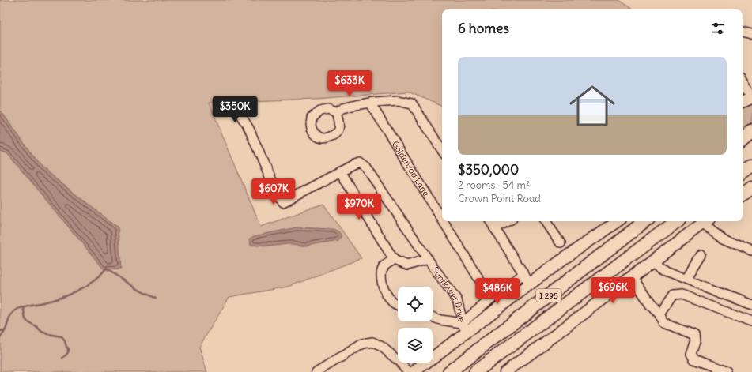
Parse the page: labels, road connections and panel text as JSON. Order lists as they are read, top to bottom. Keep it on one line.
{"streets":{"highway":["I 295"],"street":["Goldenrod Lane","Sunflower Drive"]},"page":{"heading":"6 homes","list":[{"name":"$350,000","note":"2 rooms · 54 m² · Crown Point Road"}],"price":["$633K","$350K","$607K","$970K","$696K","$486K"]}}
